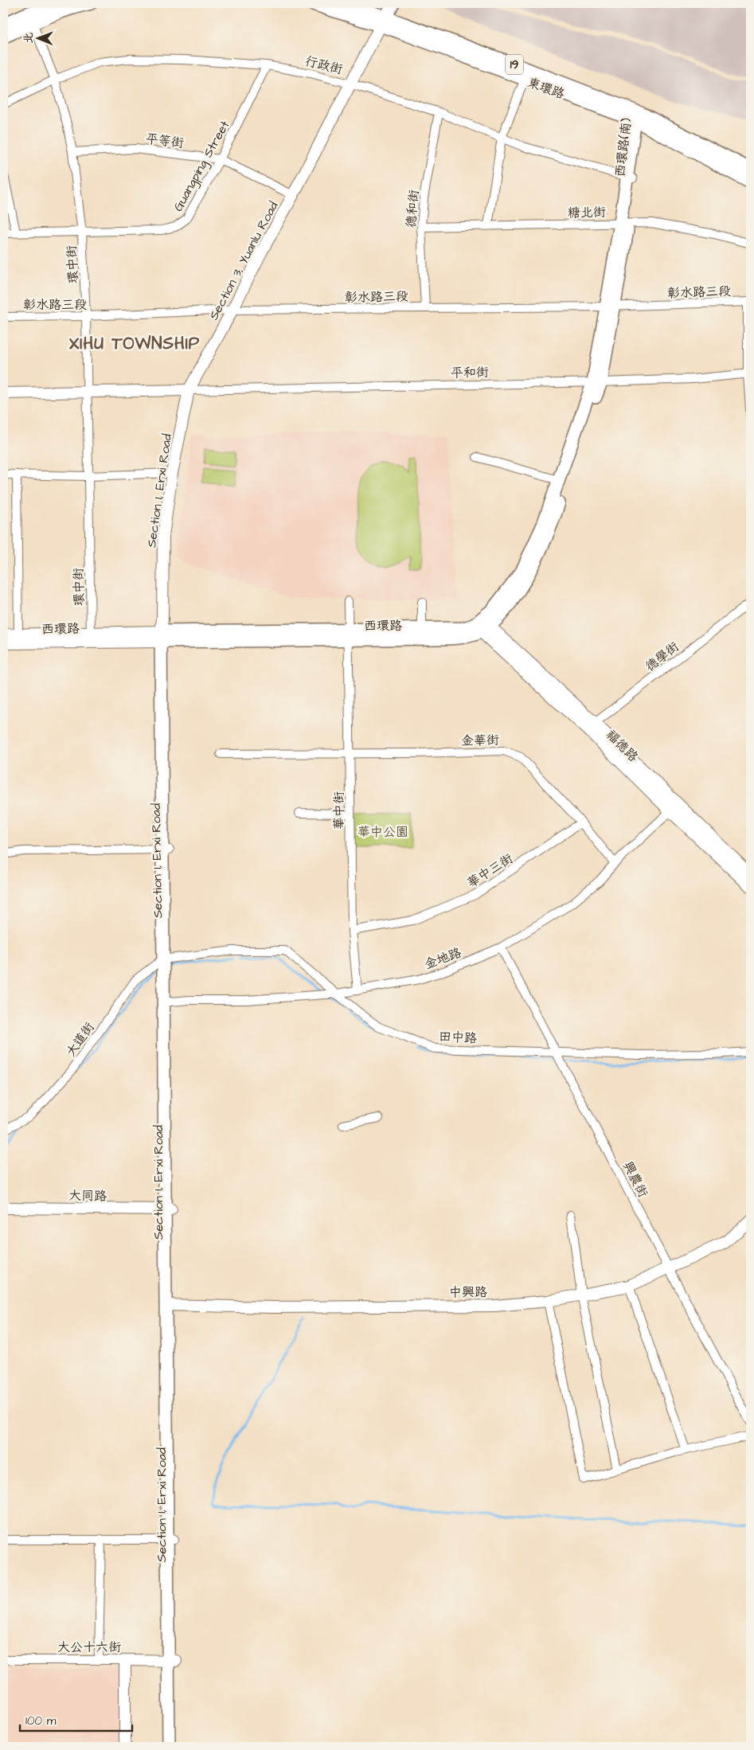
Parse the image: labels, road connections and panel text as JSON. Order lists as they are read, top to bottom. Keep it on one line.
{"streets":{"main road":["19","東環路","西環路(南)","Section 1, Erxi Road","西環路"],"street":["行政街","平等街","Guangping Street","德和街","糖北街","Section 3, Yuanlu Road","環中街","彰水路三段","平和街","德學街","金華街","福德路","華中街","華中三街","金地路","田中路","大道街","興農街","大同路","中興路","大公十六街"]},"crossings":[["行政街","西環路(南)"],["行政街","Guangping Street"],["行政街","德和街"],["行政街","Section 3, Yuanlu Road"],["行政街","環中街"],["東環路","西環路(南)"],["東環路","Section 3, Yuanlu Road"],["平等街","Guangping Street"],["平等街","Section 3, Yuanlu Road"],["平等街","環中街"],["西環路(南)","糖北街"],["西環路(南)","彰水路三段"],["西環路(南)","平和街"],["西環路(南)","西環路"],["Guangping Street","環中街"],["德和街","糖北街"],["德和街","彰水路三段"],["Section 3, Yuanlu Road","彰水路三段"],["Section 3, Yuanlu Road","平和街"],["Section 3, Yuanlu Road","Section 1, Erxi Road"],["環中街","彰水路三段"],["環中街","西環路"],["平和街","Section 1, Erxi Road"],["平和街","西環路"],["Section 1, Erxi Road","西環路"],["Section 1, Erxi Road","金地路"],["Section 1, Erxi Road","田中路"],["Section 1, Erxi Road","大道街"],["Section 1, Erxi Road","大同路"],["Section 1, Erxi Road","中興路"],["Section 1, Erxi Road","大公十六街"],["西環路","福德路"],["西環路","華中街"],["德學街","福德路"],["金華街","華中街"],["金華街","華中三街"],["福德路","金地路"],["華中街","華中三街"],["華中街","金地路"],["金地路","田中路"],["金地路","興農街"],["田中路","大道街"],["田中路","興農街"],["興農街","中興路"]],"districts":["XIHU TOWNSHIP"],"parks":["華中公園"],"scale_bar":"100 m","north":"left"}
